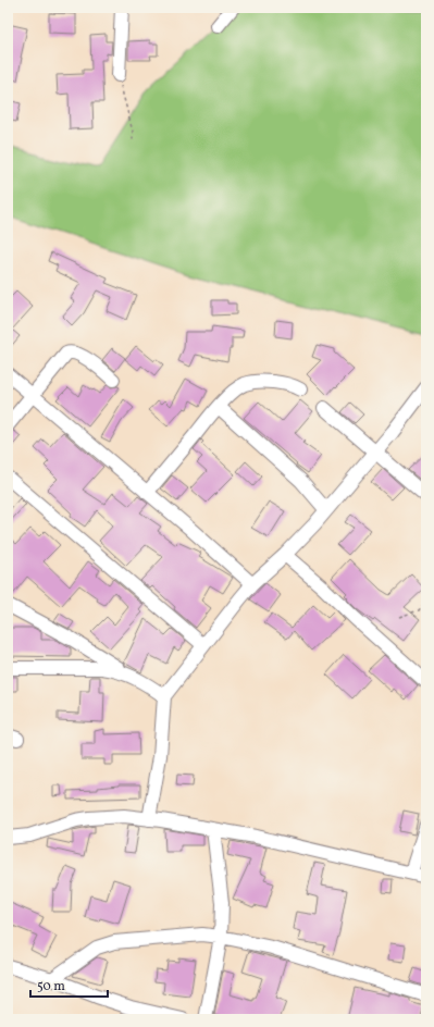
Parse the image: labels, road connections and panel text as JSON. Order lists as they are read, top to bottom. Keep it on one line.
{"scale_bar":"50 m"}
